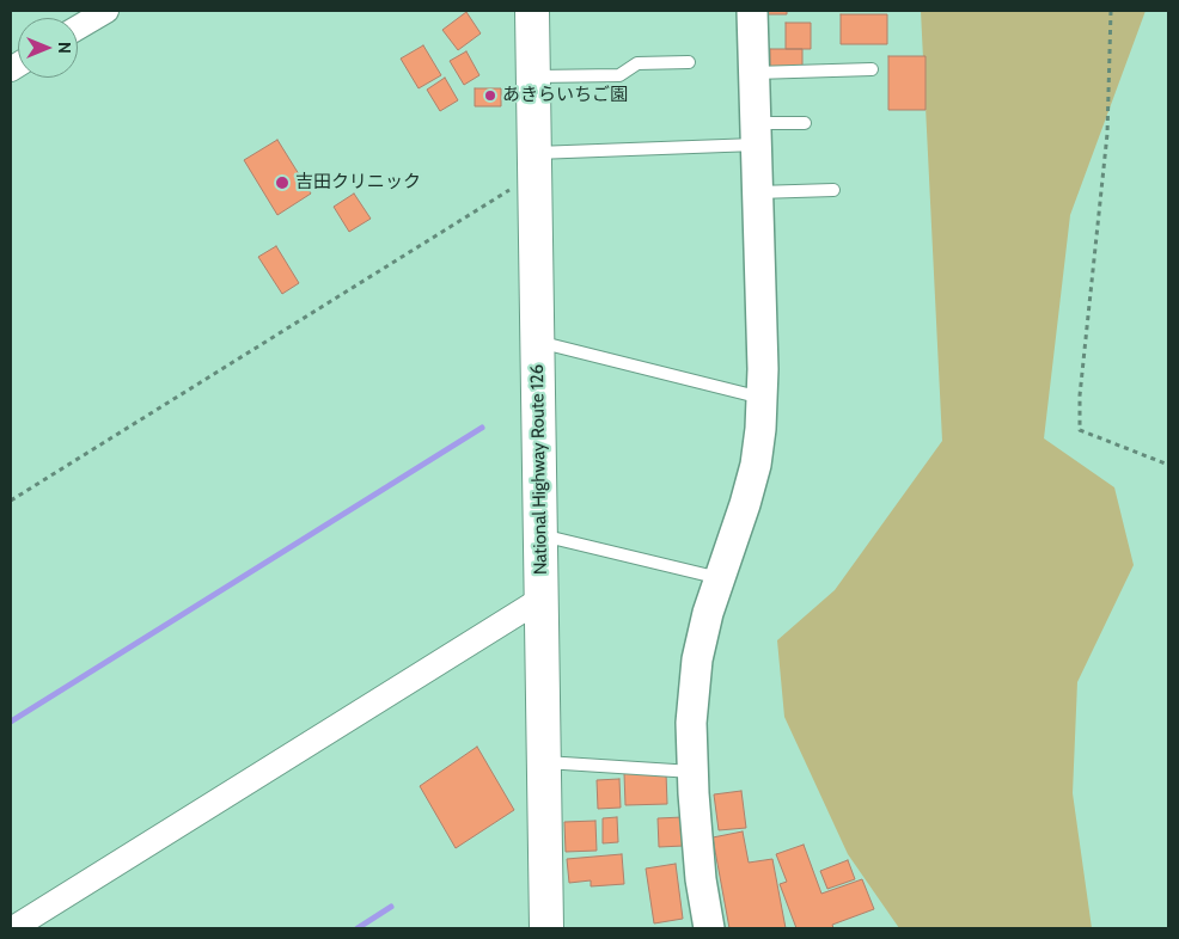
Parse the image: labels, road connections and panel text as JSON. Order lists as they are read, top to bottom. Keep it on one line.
{"streets":{"highway":["National Highway Route 126"]},"places":["あきらいちご園","吉田クリニック"],"north":"right"}
